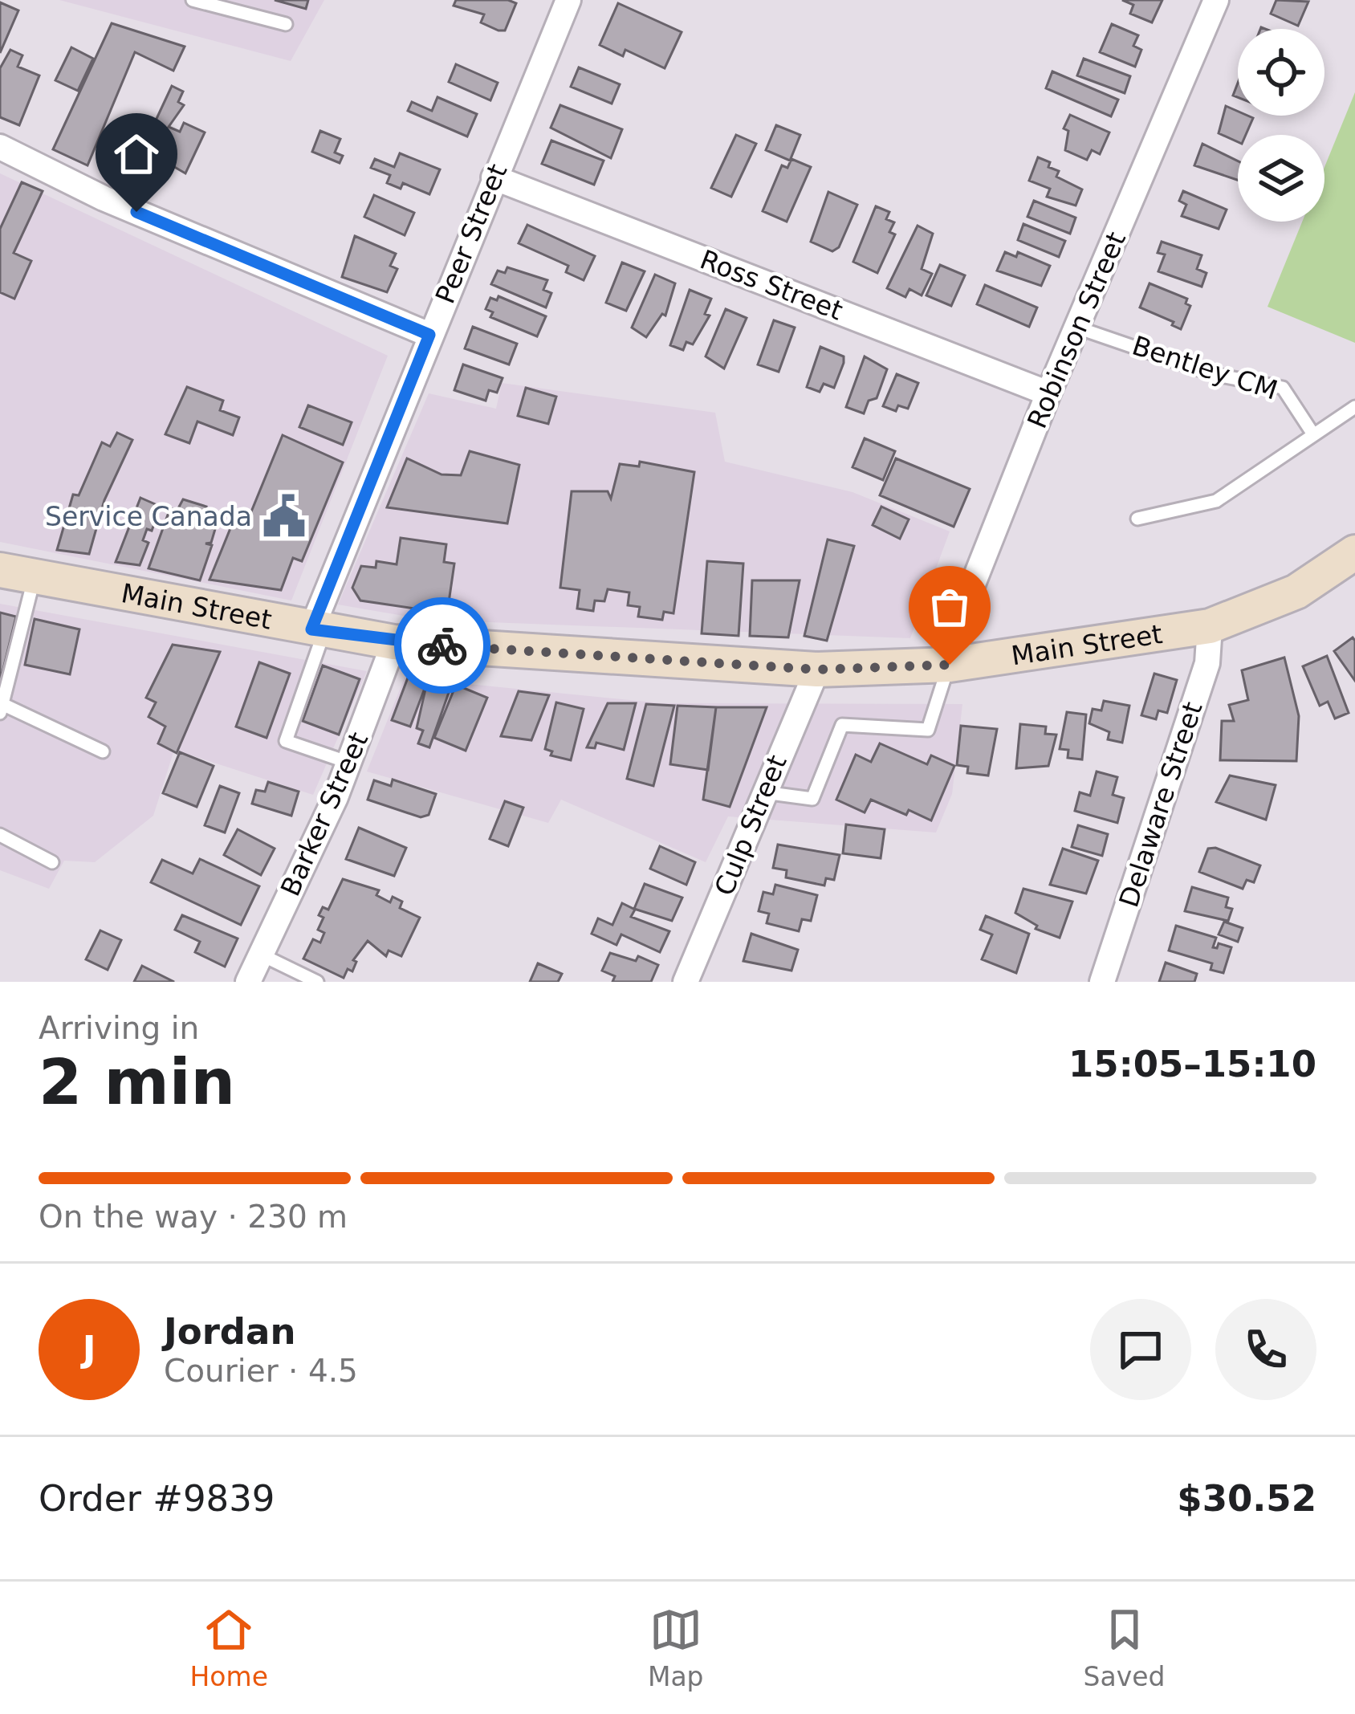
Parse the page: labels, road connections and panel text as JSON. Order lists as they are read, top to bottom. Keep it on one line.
{"streets":{"street":["Peer Street","Ross Street","Robinson Street","Main Street","Delaware Street","Barker Street","Culp Street"],"lane":["Bentley CM"]},"crossings":[["Peer Street","Ross Street"],["Peer Street","Main Street"],["Ross Street","Robinson Street"],["Robinson Street","Bentley CM"],["Robinson Street","Main Street"],["Main Street","Delaware Street"],["Main Street","Barker Street"],["Main Street","Culp Street"]],"places":{"public building":["Service Canada"]},"page":{"heading":["2 min","Arriving in","15:05–15:10"],"panel":["Jordan","Courier · 4.5","Order #9839","$30.52"],"bar":"On the way · 230 m","round":"J","tabs":["Home","Map","Saved"]}}
